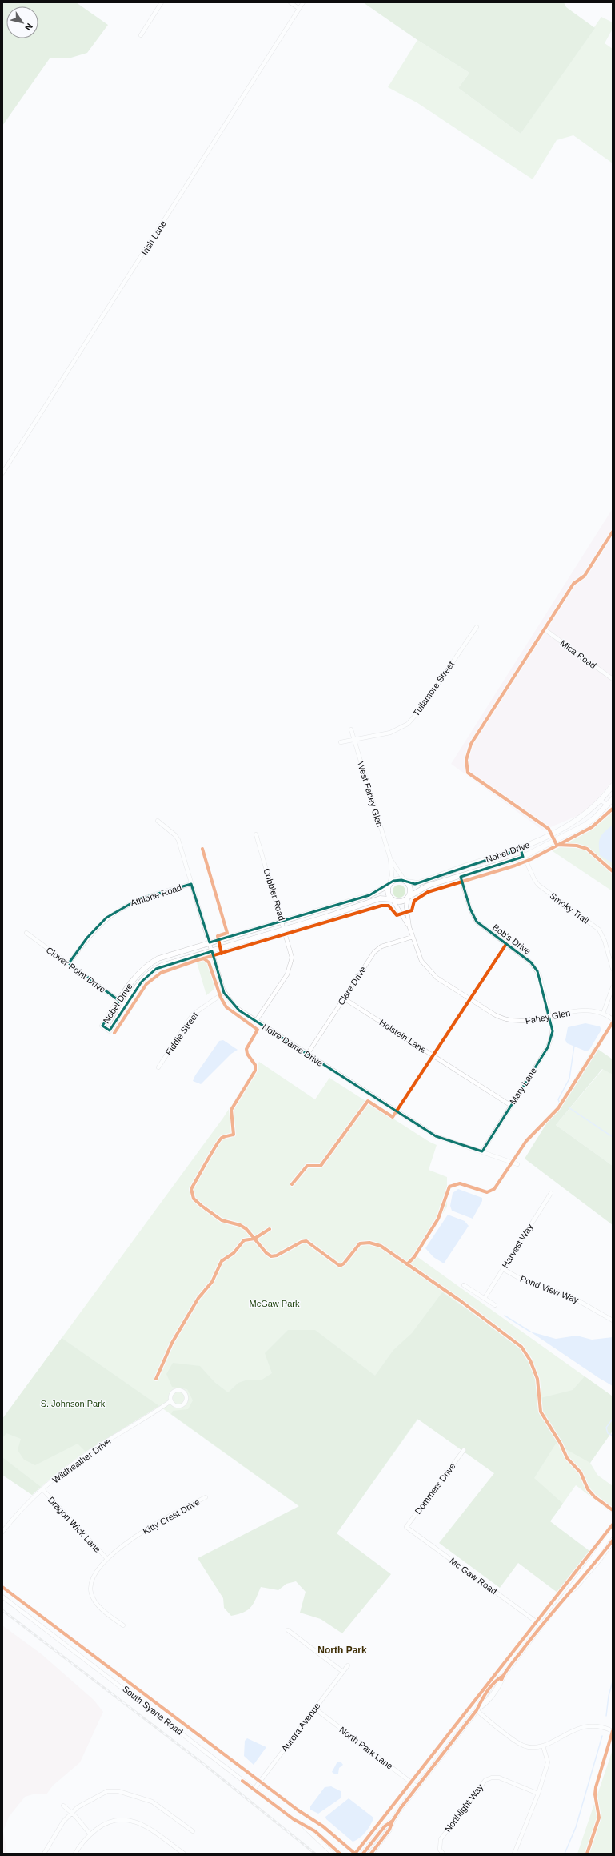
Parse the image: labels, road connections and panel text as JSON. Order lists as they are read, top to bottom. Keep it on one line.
{"streets":{"street":["Irish Lane","Mica Road","Tullamore Street","West Fahey Glen","Nobel Drive","Cobbler Road","Athlone Road","Smoky Trail","Bob's Drive","Clover Point Drive","Clare Drive","Fahey Glen","Fiddle Street","Holstein Lane","Notre Dame Drive","Mary Lane","Harvest Way","Pond View Way","Wildheather Drive","Dommers Drive","Kitty Crest Drive","Dragon Wick Lane","Mc Gaw Road","South Syene Road","Aurora Avenue","North Park Lane","Northlight Way"]},"crossings":[["Tullamore Street","West Fahey Glen"],["West Fahey Glen","Fahey Glen"],["Nobel Drive","Cobbler Road"],["Nobel Drive","Smoky Trail"],["Nobel Drive","Bob's Drive"],["Nobel Drive","Clover Point Drive"],["Nobel Drive","Fahey Glen"],["Nobel Drive","Notre Dame Drive"],["Cobbler Road","Notre Dame Drive"],["Athlone Road","Clover Point Drive"],["Athlone Road","Notre Dame Drive"],["Bob's Drive","Fahey Glen"],["Bob's Drive","Mary Lane"],["Clare Drive","Fahey Glen"],["Clare Drive","Holstein Lane"],["Clare Drive","Notre Dame Drive"],["Fahey Glen","Mary Lane"],["Fiddle Street","Notre Dame Drive"],["Holstein Lane","Mary Lane"],["Notre Dame Drive","Mary Lane"],["Harvest Way","Pond View Way"],["Wildheather Drive","Dragon Wick Lane"],["Dommers Drive","Mc Gaw Road"],["Kitty Crest Drive","Dragon Wick Lane"],["South Syene Road","Aurora Avenue"],["Aurora Avenue","North Park Lane"]],"districts":["North Park"],"parks":["McGaw Park","S. Johnson Park"],"north":"bottom right"}
